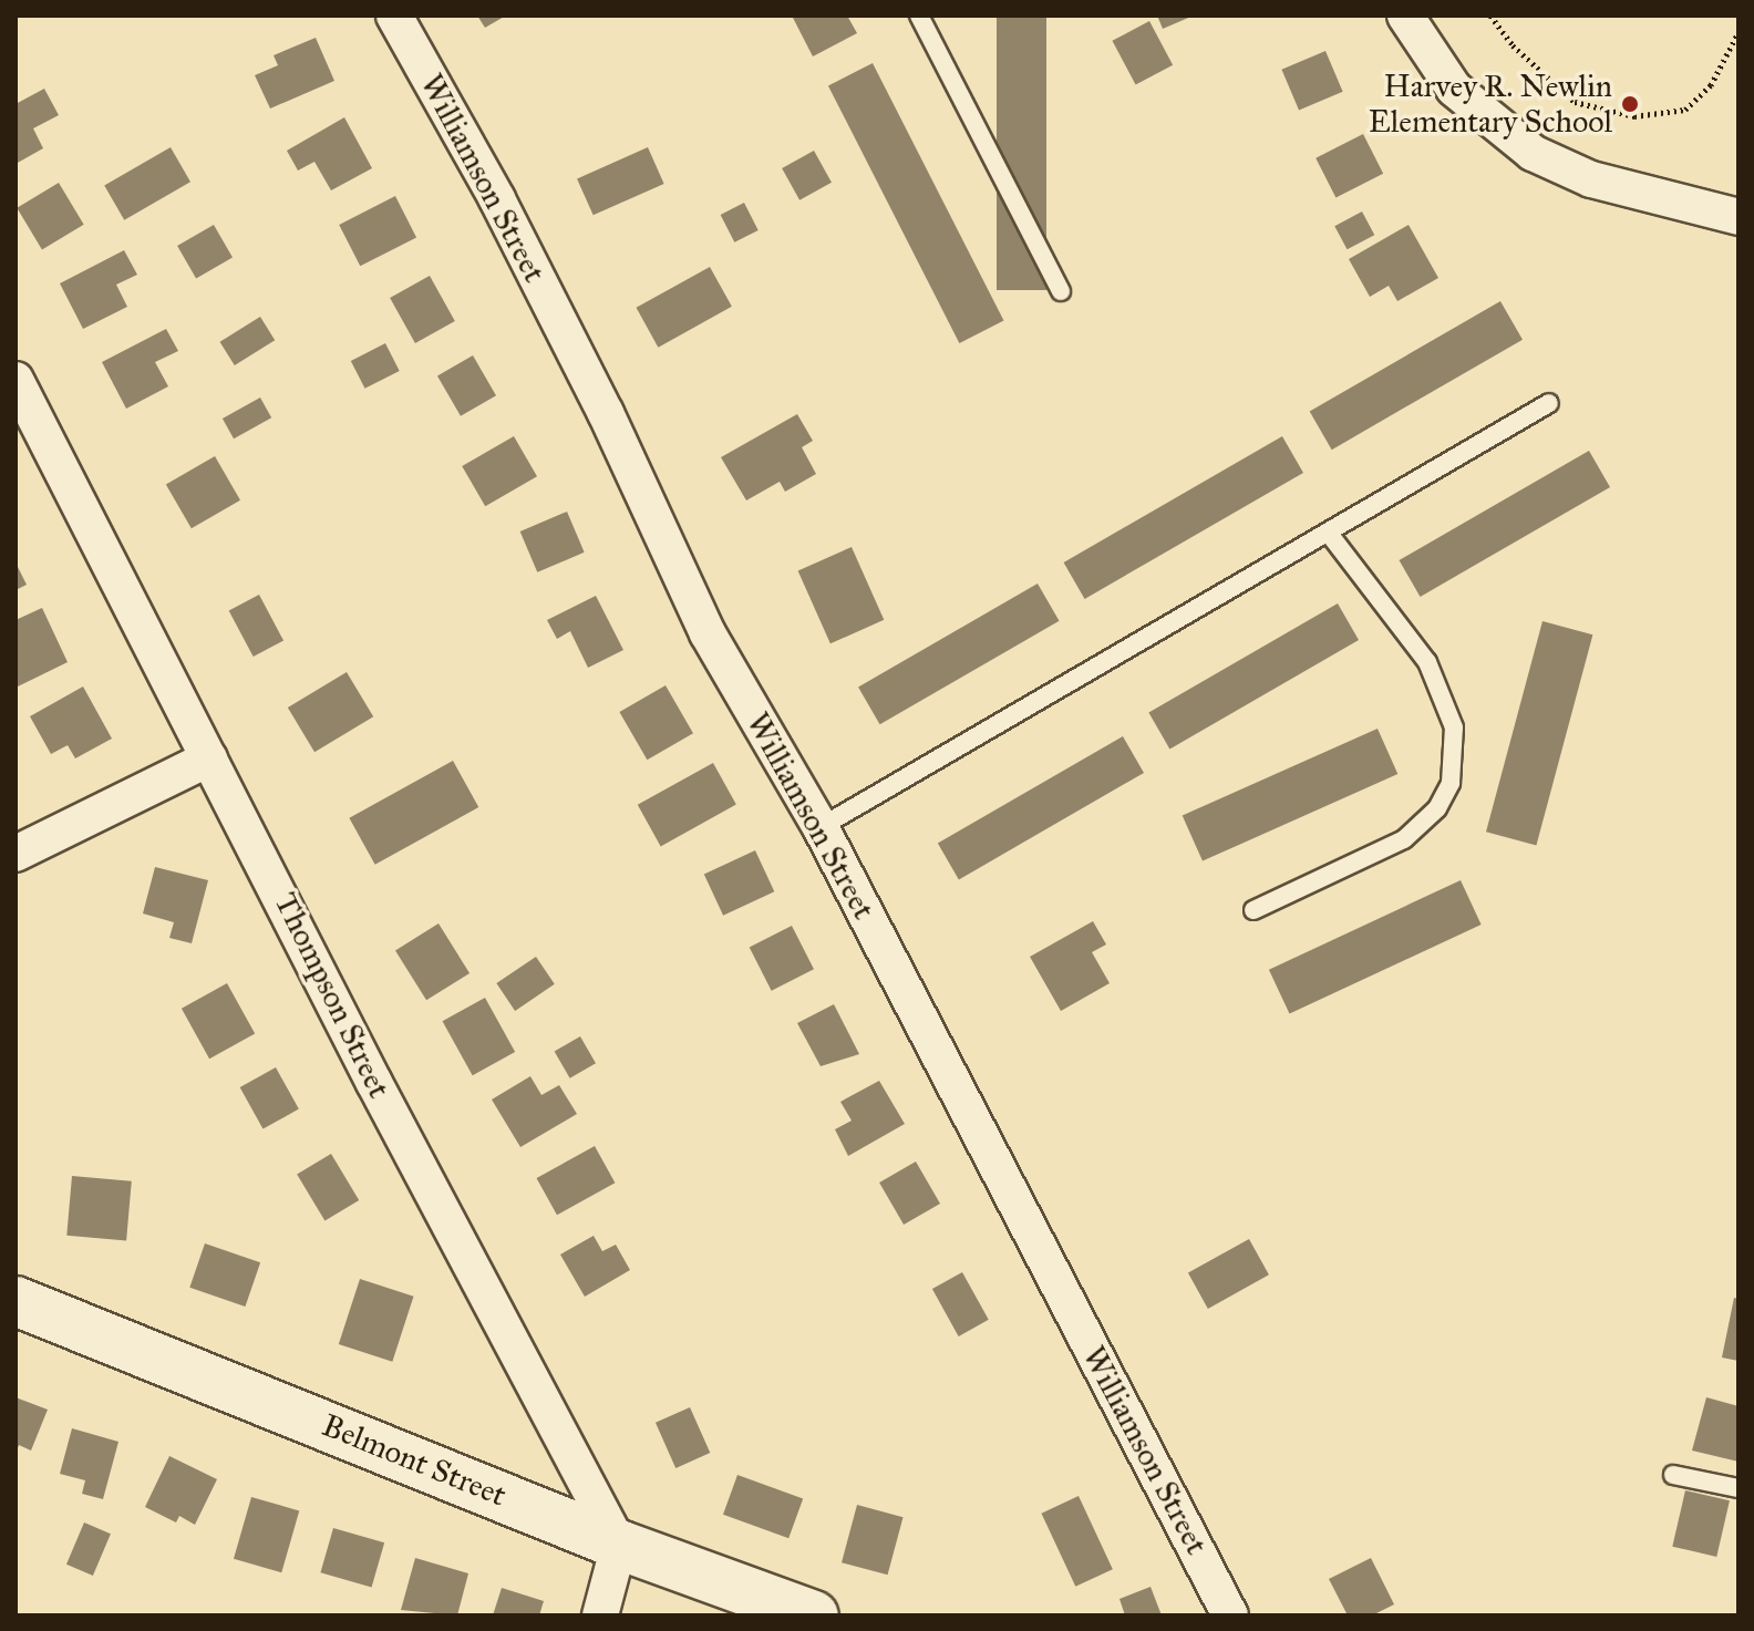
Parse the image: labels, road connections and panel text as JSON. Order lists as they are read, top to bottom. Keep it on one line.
{"streets":{"street":["Williamson Street","Thompson Street","Belmont Street"]},"crossings":[["Thompson Street","Belmont Street"]],"places":["Harvey R. Newlin Elementary School"]}
